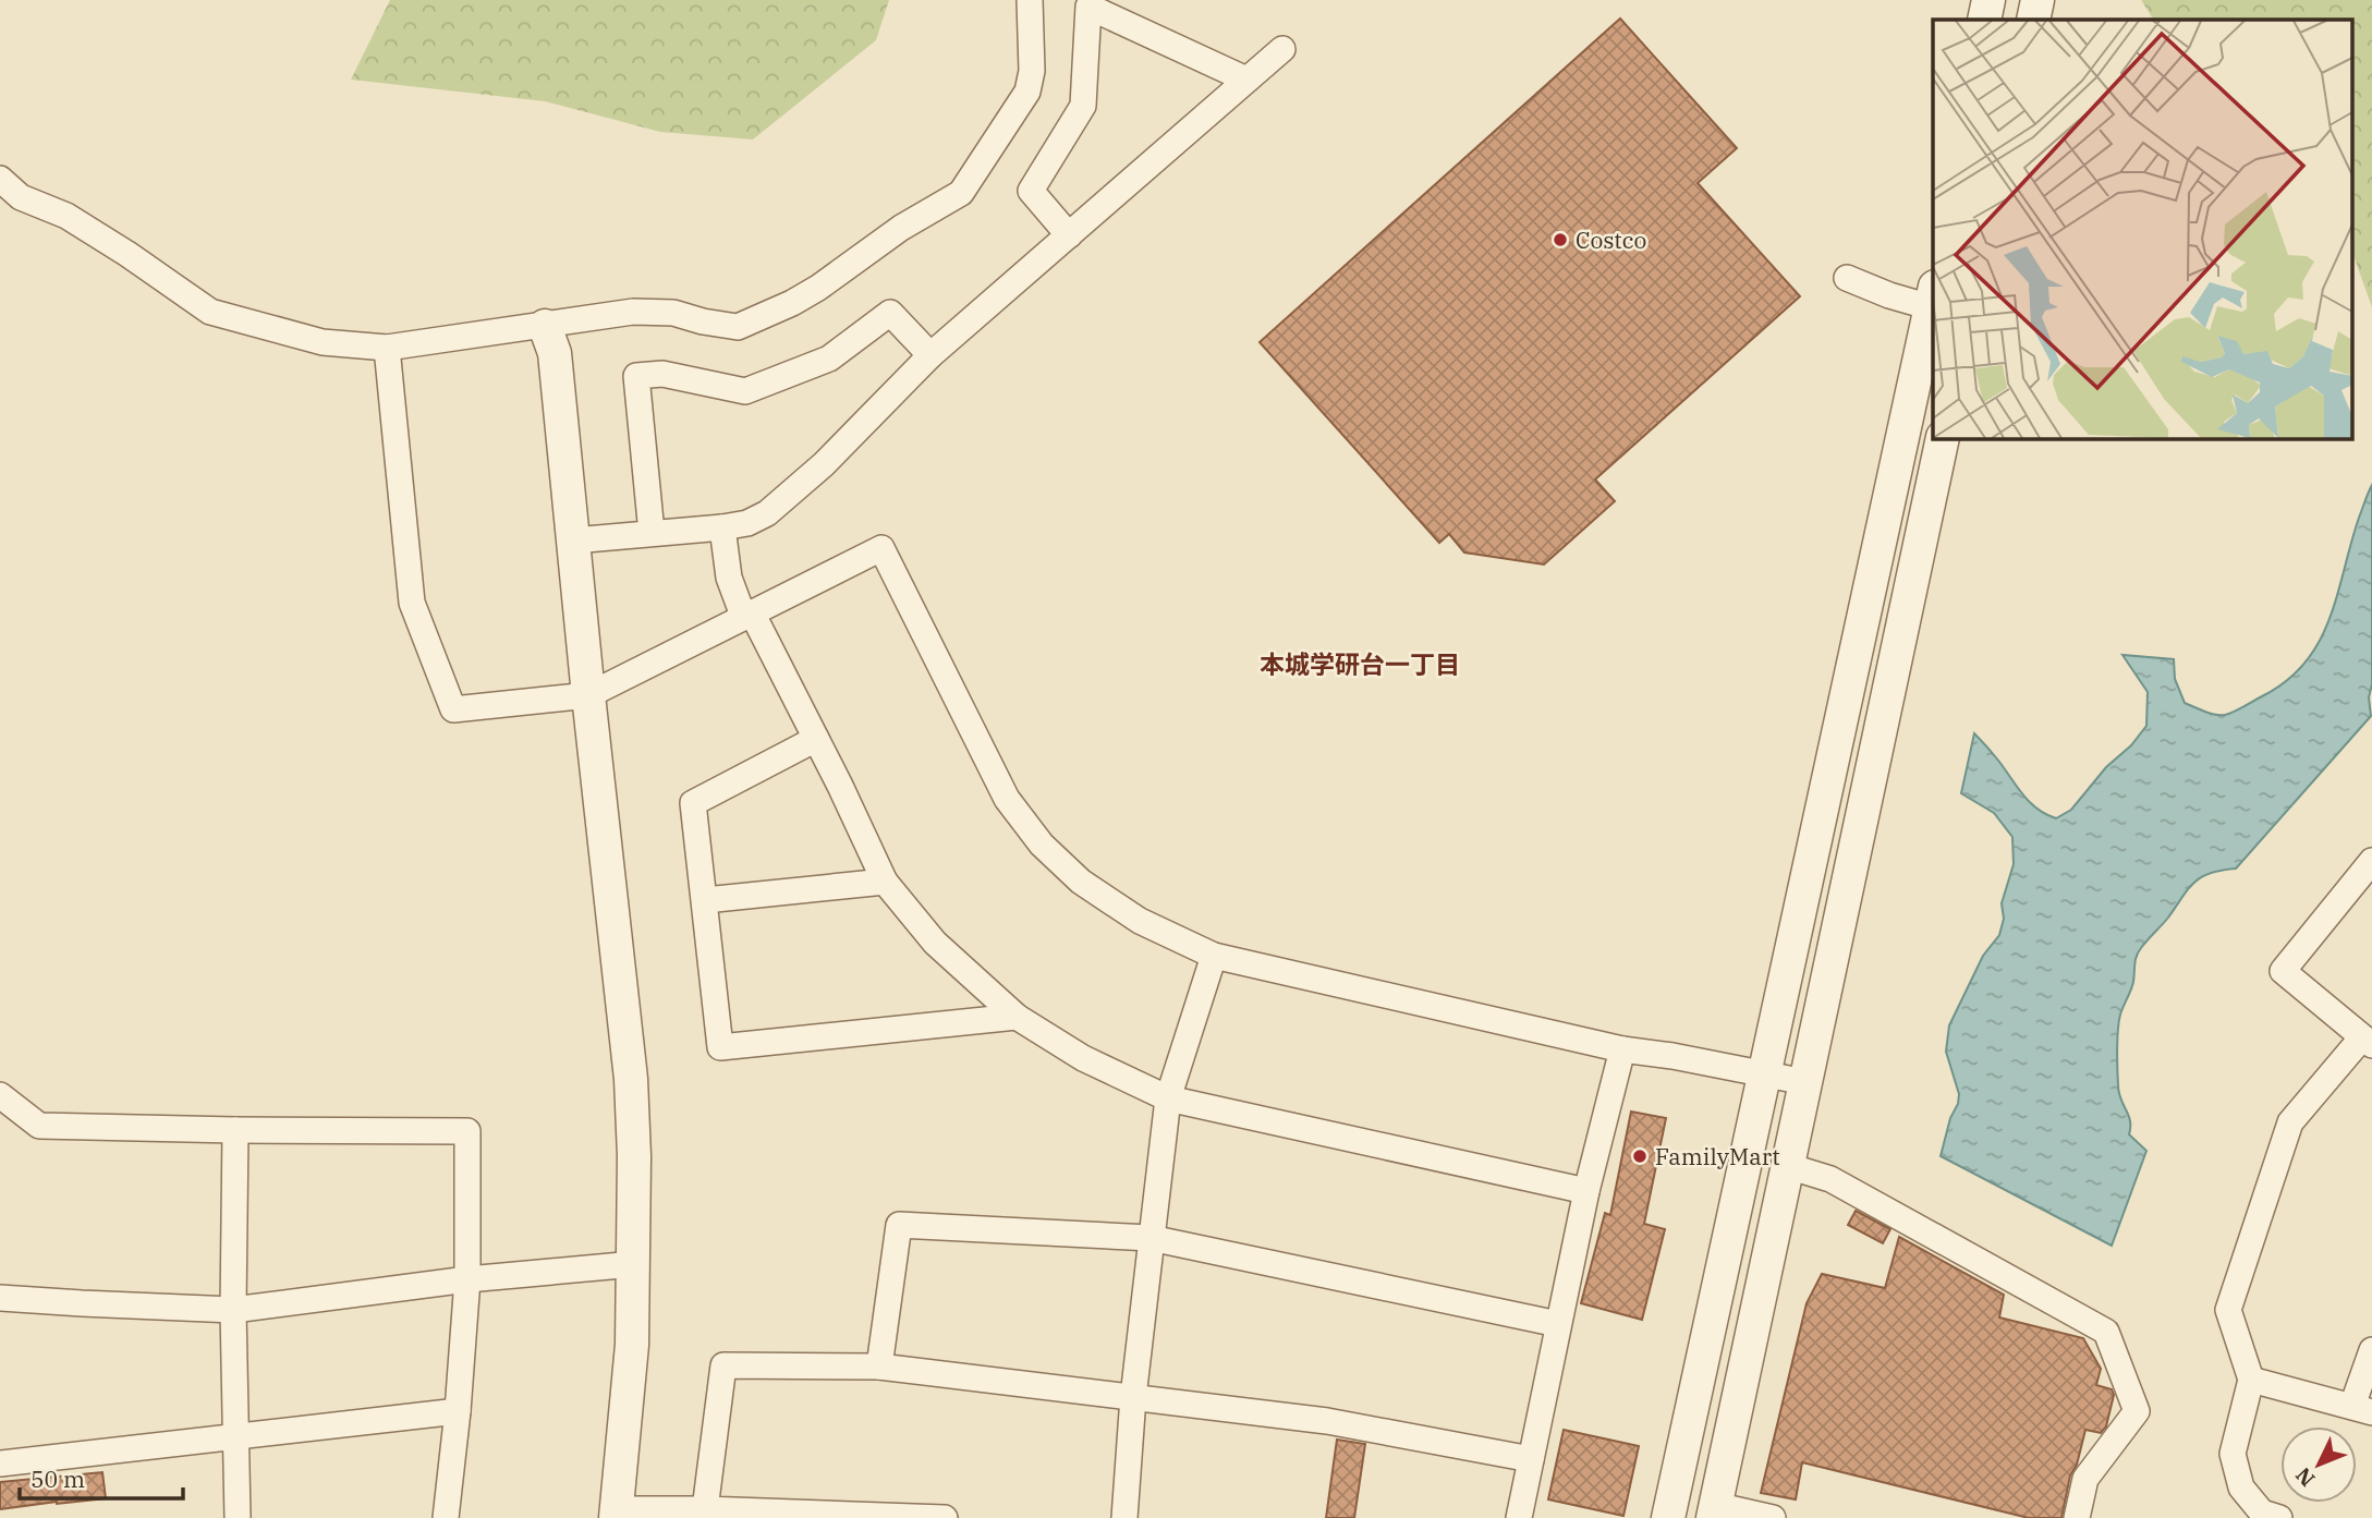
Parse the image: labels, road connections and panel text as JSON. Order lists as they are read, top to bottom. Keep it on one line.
{"districts":["本城学研台一丁目"],"places":["Costco","FamilyMart"],"scale_bar":"50 m","north":"bottom left"}
